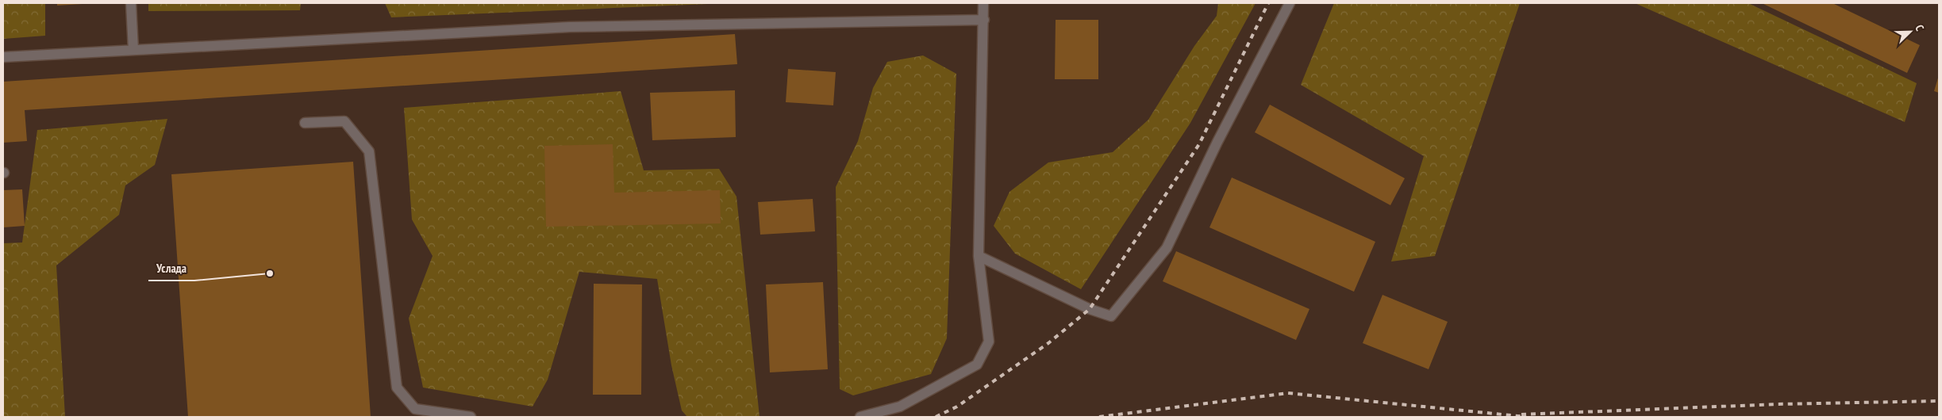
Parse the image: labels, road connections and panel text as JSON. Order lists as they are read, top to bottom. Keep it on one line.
{"places":["Услада"],"north":"top right"}
